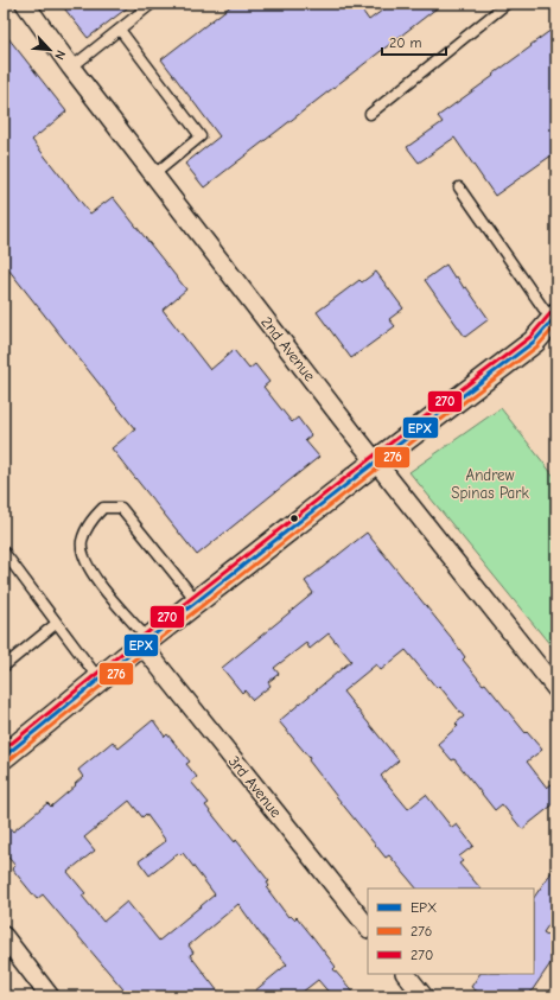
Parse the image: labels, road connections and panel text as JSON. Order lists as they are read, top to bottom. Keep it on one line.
{"streets":{"street":["2nd Avenue","3rd Avenue"]},"parks":["Andrew Spinas Park"],"lines":["transit line 270","transit line EPX","transit line 276"],"legend":["EPX","276","270"],"scale_bar":"20 m","north":"bottom right"}
